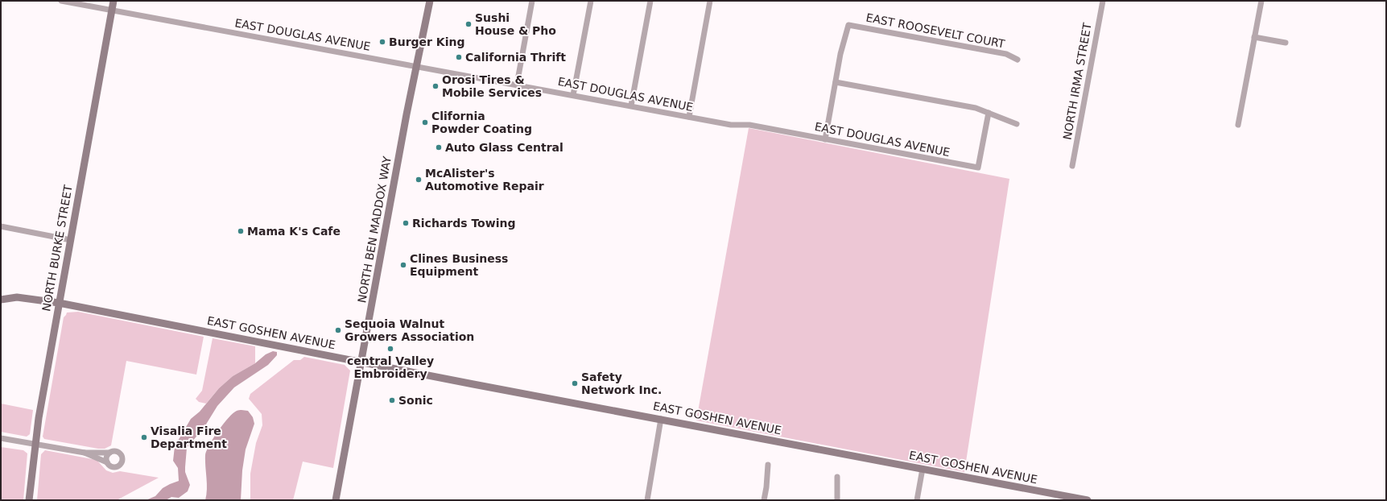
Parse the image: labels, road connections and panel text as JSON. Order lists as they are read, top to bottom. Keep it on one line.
{"streets":{"street":["EAST ROOSEVELT COURT","EAST DOUGLAS AVENUE","NORTH IRMA STREET","NORTH BEN MADDOX WAY","NORTH BURKE STREET","EAST GOSHEN AVENUE"]},"crossings":[["EAST DOUGLAS AVENUE","NORTH BEN MADDOX WAY"],["EAST DOUGLAS AVENUE","NORTH BURKE STREET"],["NORTH BEN MADDOX WAY","EAST GOSHEN AVENUE"],["NORTH BURKE STREET","EAST GOSHEN AVENUE"]],"places":["Sushi House & Pho","Burger King","California Thrift","Orosi Tires & Mobile Services","Clifornia Powder Coating","Auto Glass Central","McAlister's Automotive Repair","Richards Towing","Mama K's Cafe","Clines Business Equipment","Sequoia Walnut Growers Association","central Valley Embroidery","Safety Network Inc.","Sonic","Visalia Fire Department"]}
